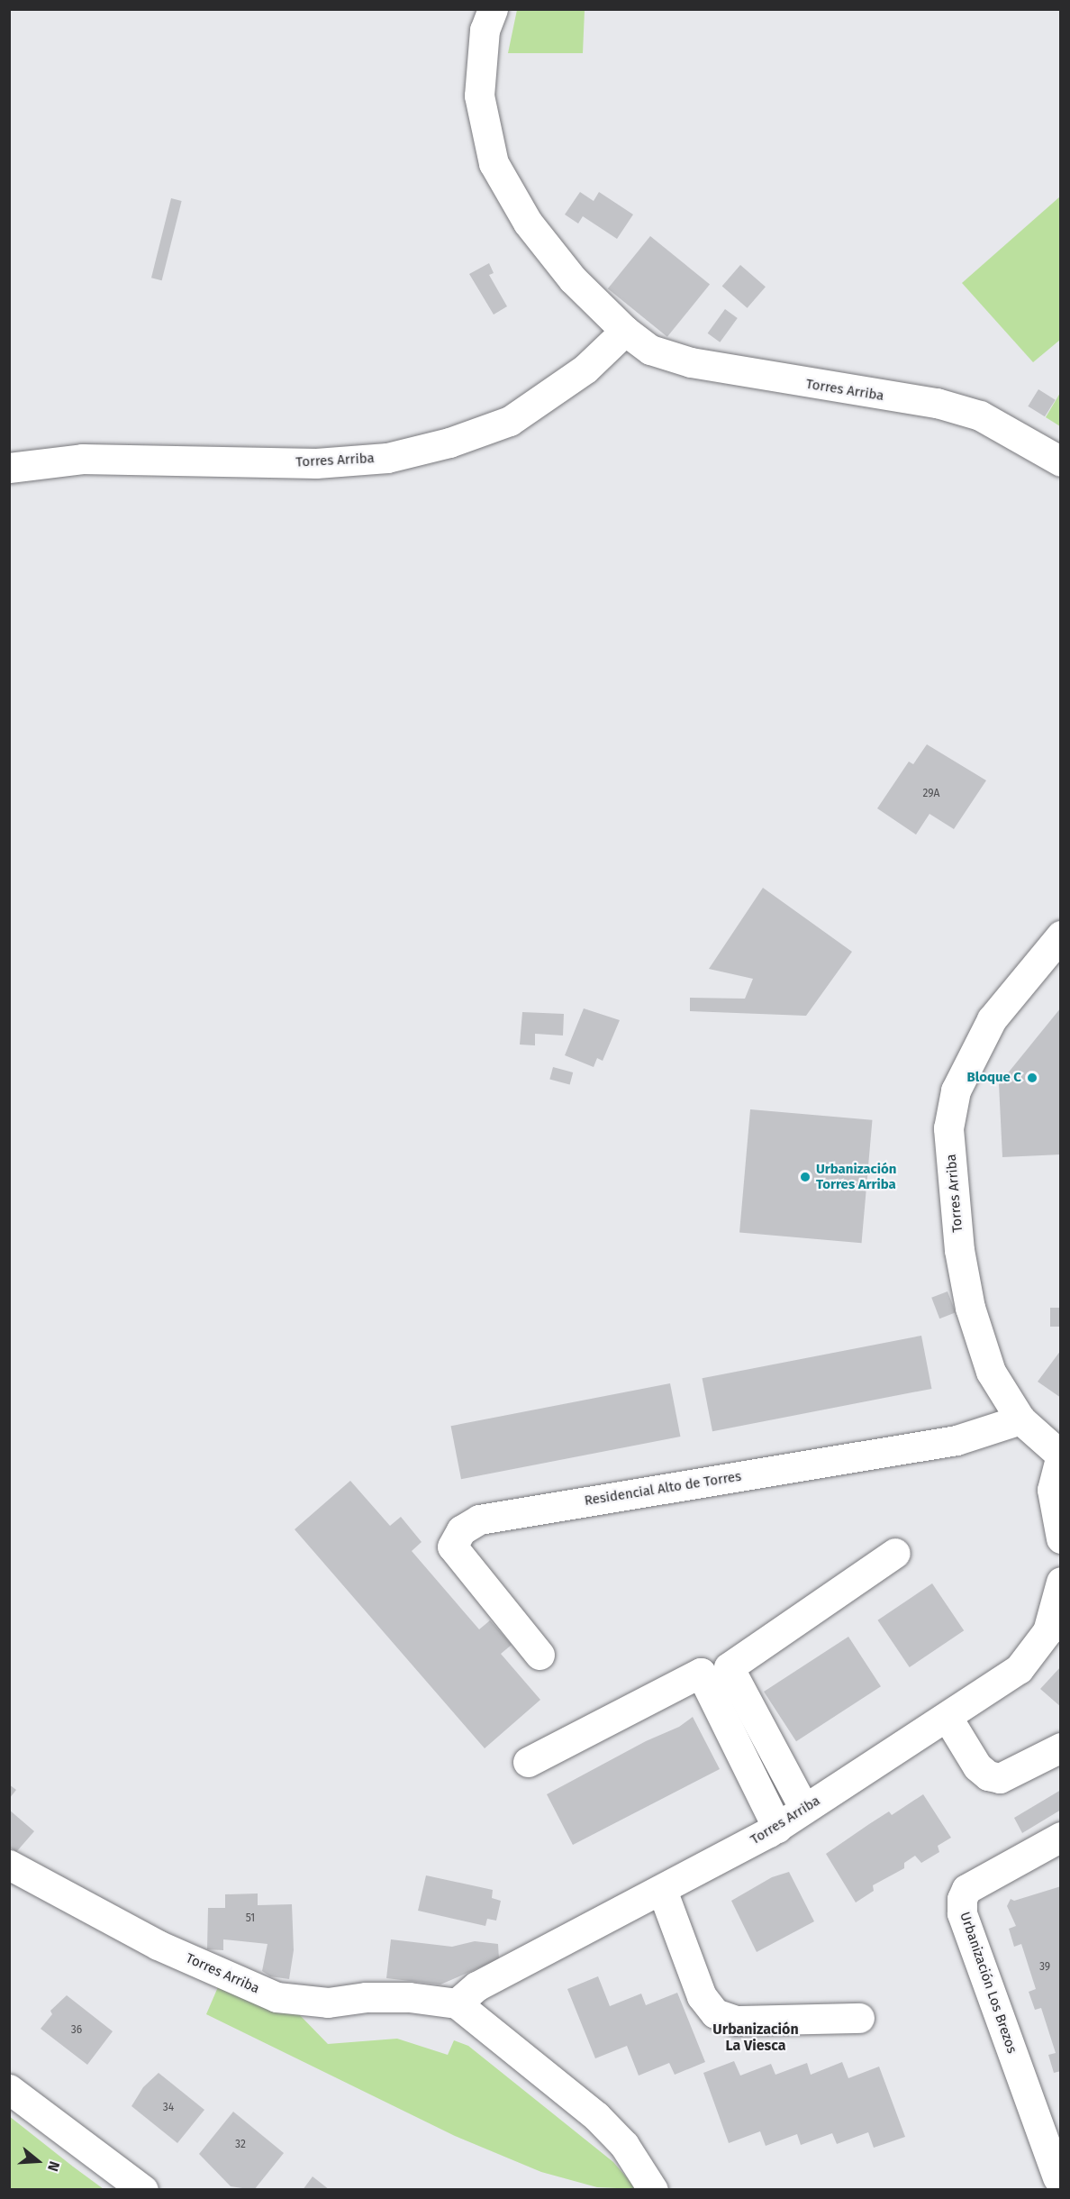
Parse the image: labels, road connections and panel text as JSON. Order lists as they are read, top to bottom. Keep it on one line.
{"streets":{"street":["Torres Arriba","Residencial Alto de Torres","Urbanización Los Brezos"]},"crossings":[["Torres Arriba","Residencial Alto de Torres"]],"districts":["Urbanización La Viesca"],"places":["Bloque C","Urbanización Torres Arriba"],"house_numbers":["29A","51","39","36","34","32"],"north":"right"}
